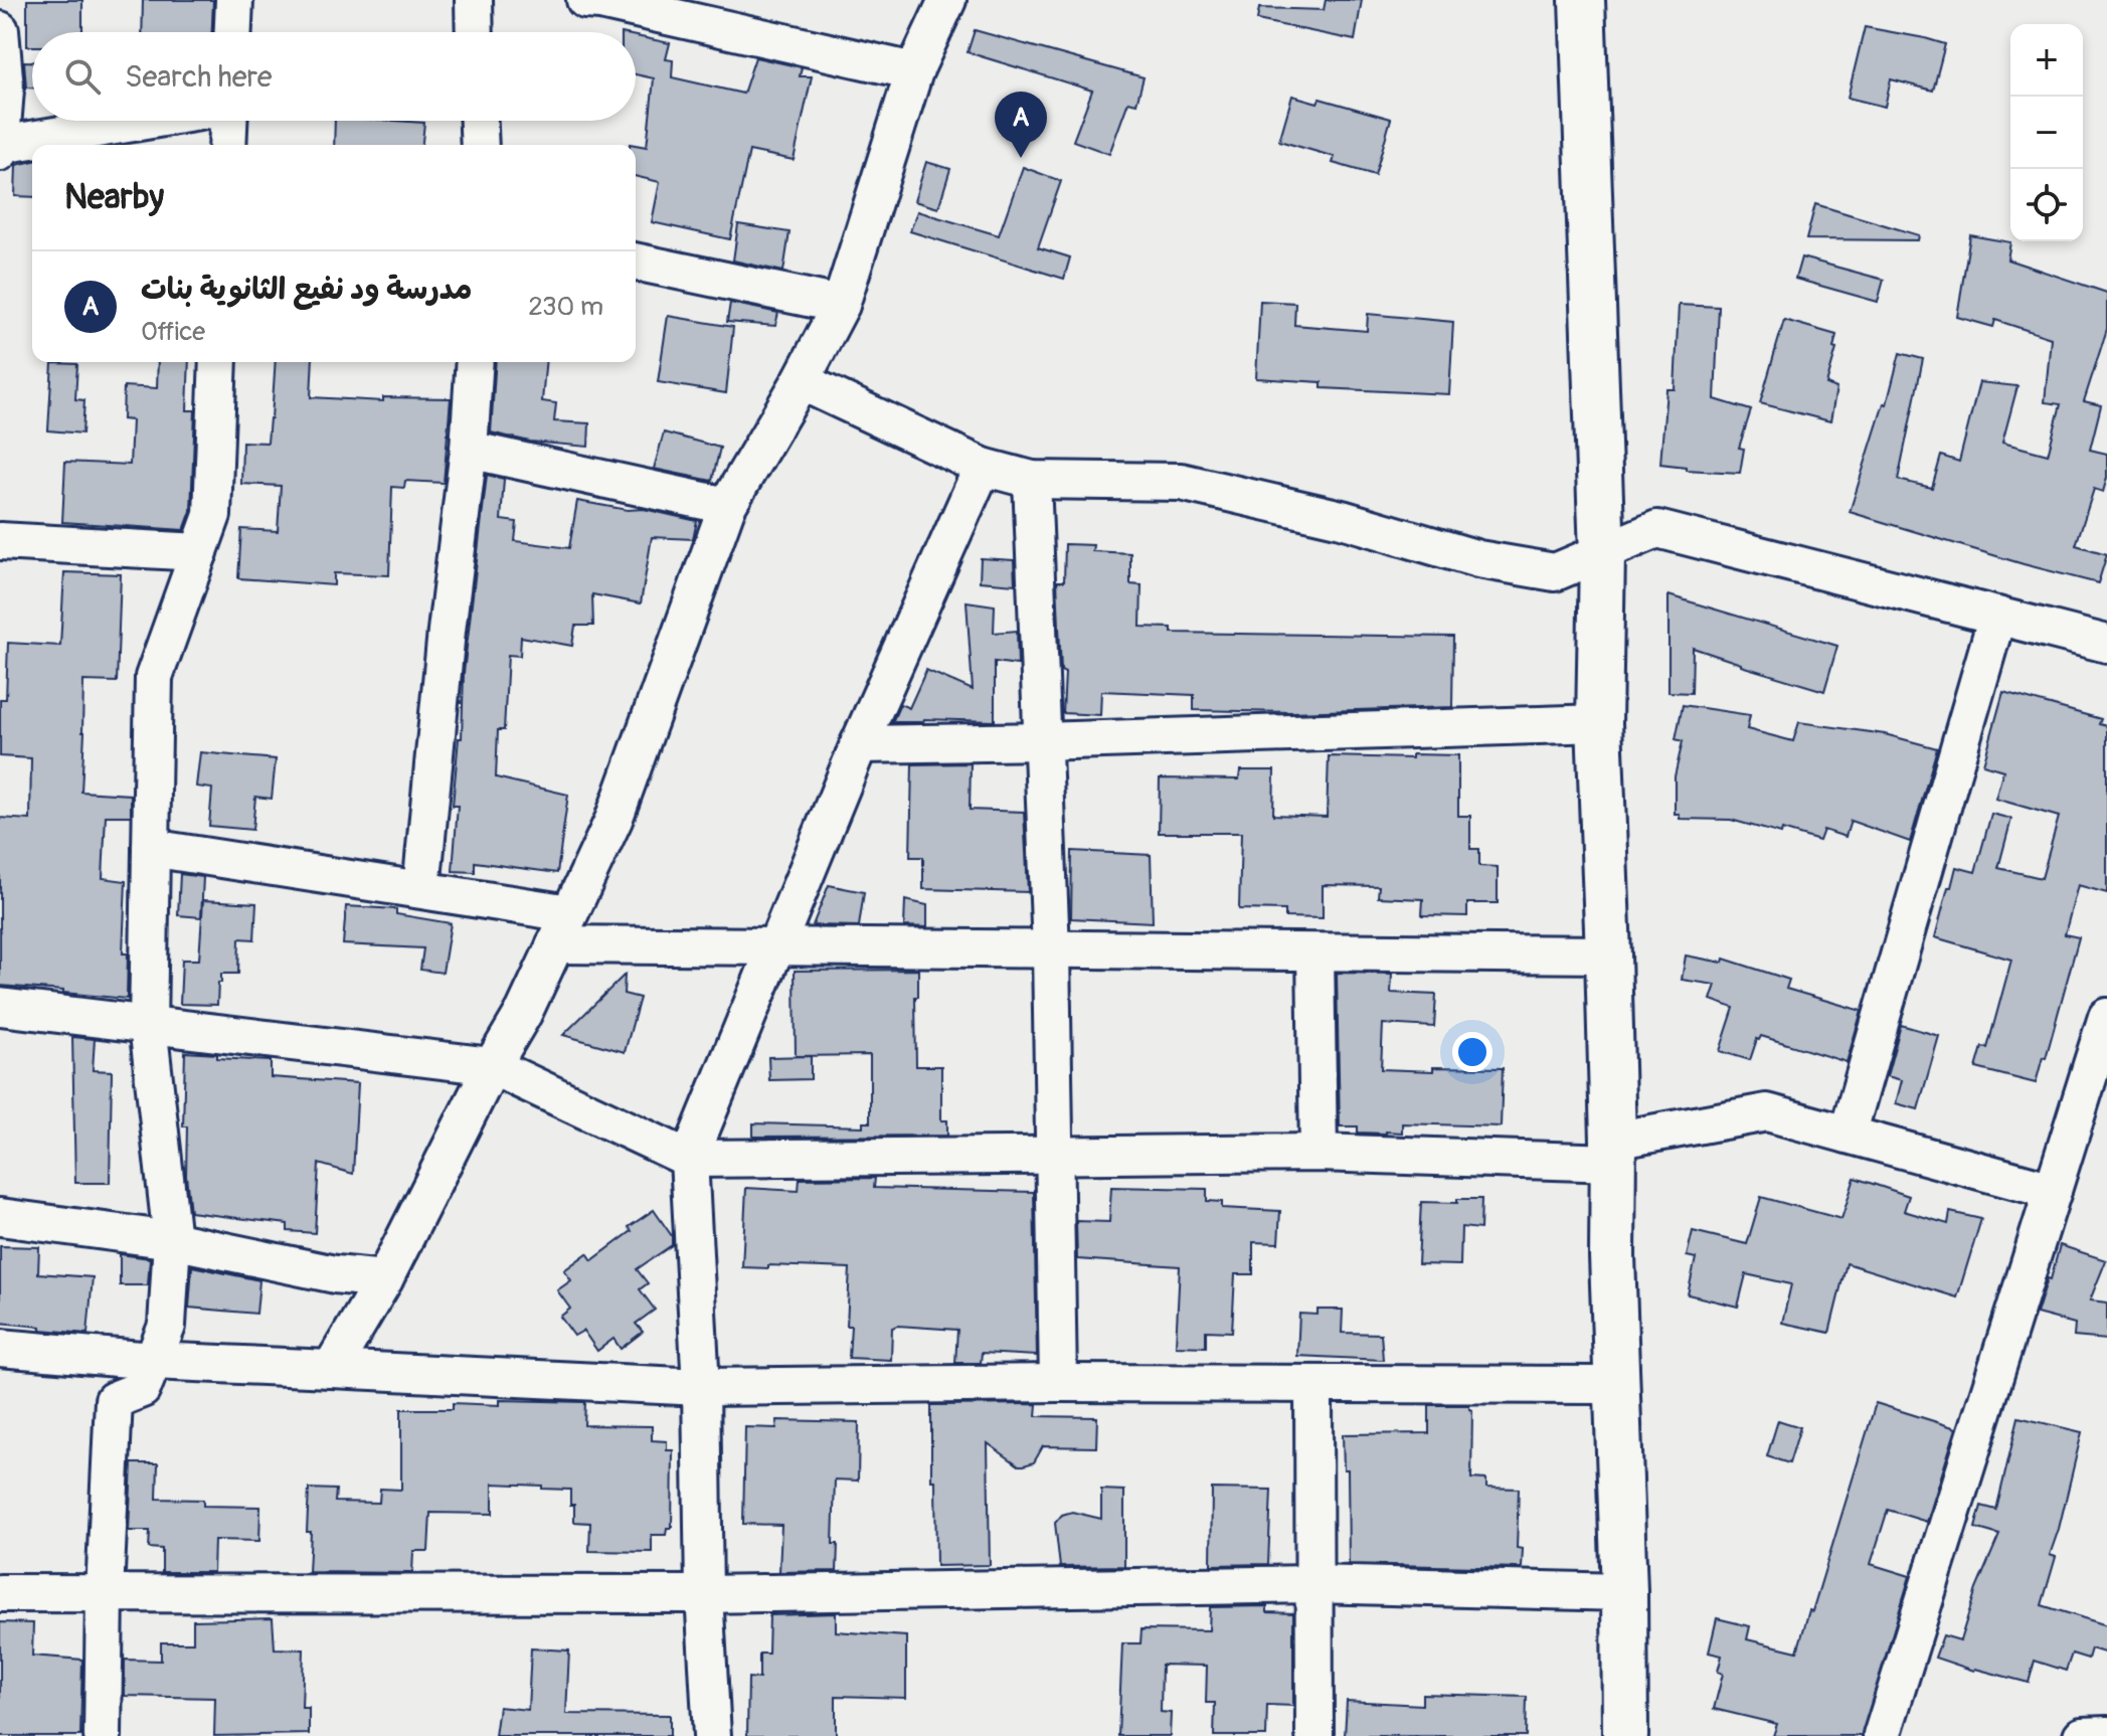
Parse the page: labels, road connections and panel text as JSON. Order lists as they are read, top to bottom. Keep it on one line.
{"page":{"map_buttons":["+","−"],"search":"Search here","pins":"A","heading":"Nearby","list":[{"mark":"A","name":"مدرسة ود نفيع الثانوية بنات","note":"Office","value":"230 m"}]}}
